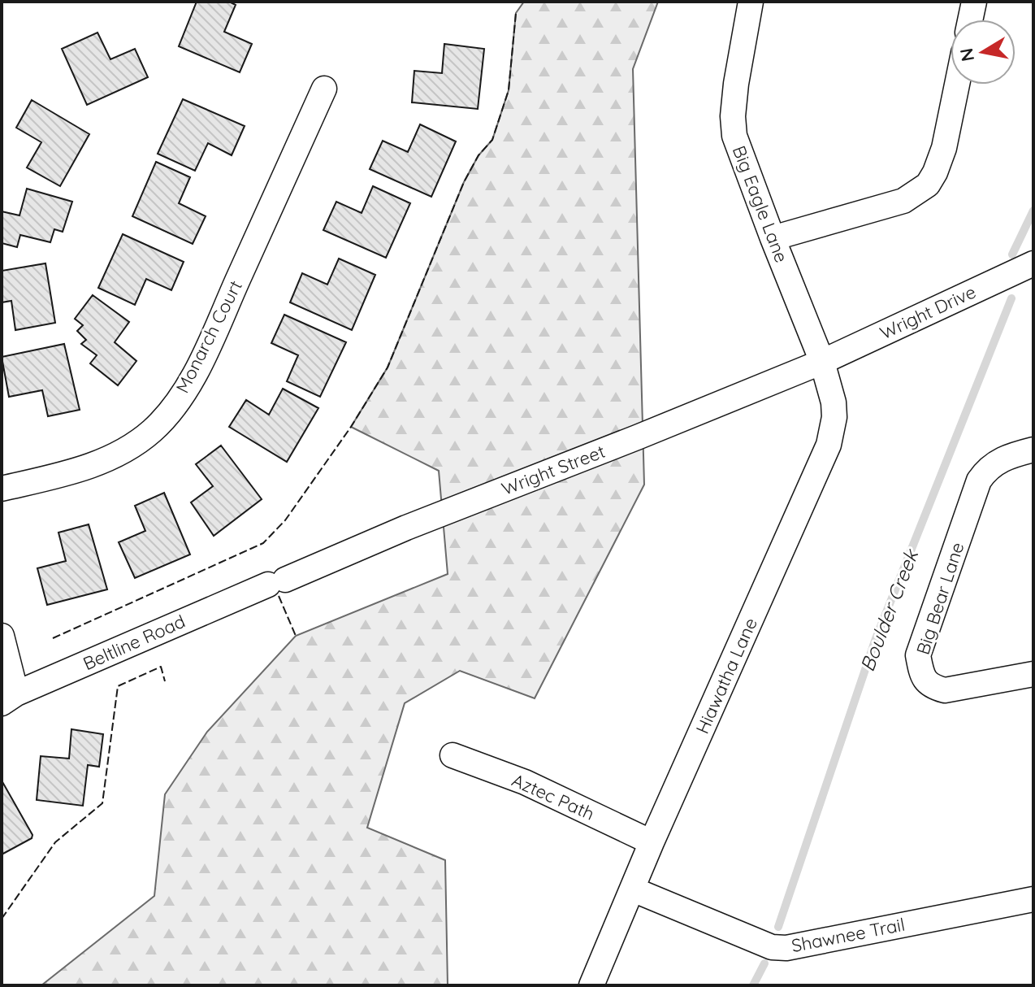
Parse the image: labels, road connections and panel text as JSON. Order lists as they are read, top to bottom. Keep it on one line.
{"streets":{"street":["Big Eagle Lane","Wright Drive","Monarch Court","Wright Street","Big Bear Lane","Beltline Road","Hiawatha Lane","Aztec Path","Shawnee Trail"]},"crossings":[["Big Eagle Lane","Wright Drive"],["Big Eagle Lane","Wright Street"],["Big Eagle Lane","Hiawatha Lane"],["Wright Drive","Wright Street"],["Wright Drive","Hiawatha Lane"],["Wright Street","Beltline Road"],["Wright Street","Hiawatha Lane"],["Hiawatha Lane","Aztec Path"],["Hiawatha Lane","Shawnee Trail"]],"water":["Boulder Creek"],"north":"left"}
